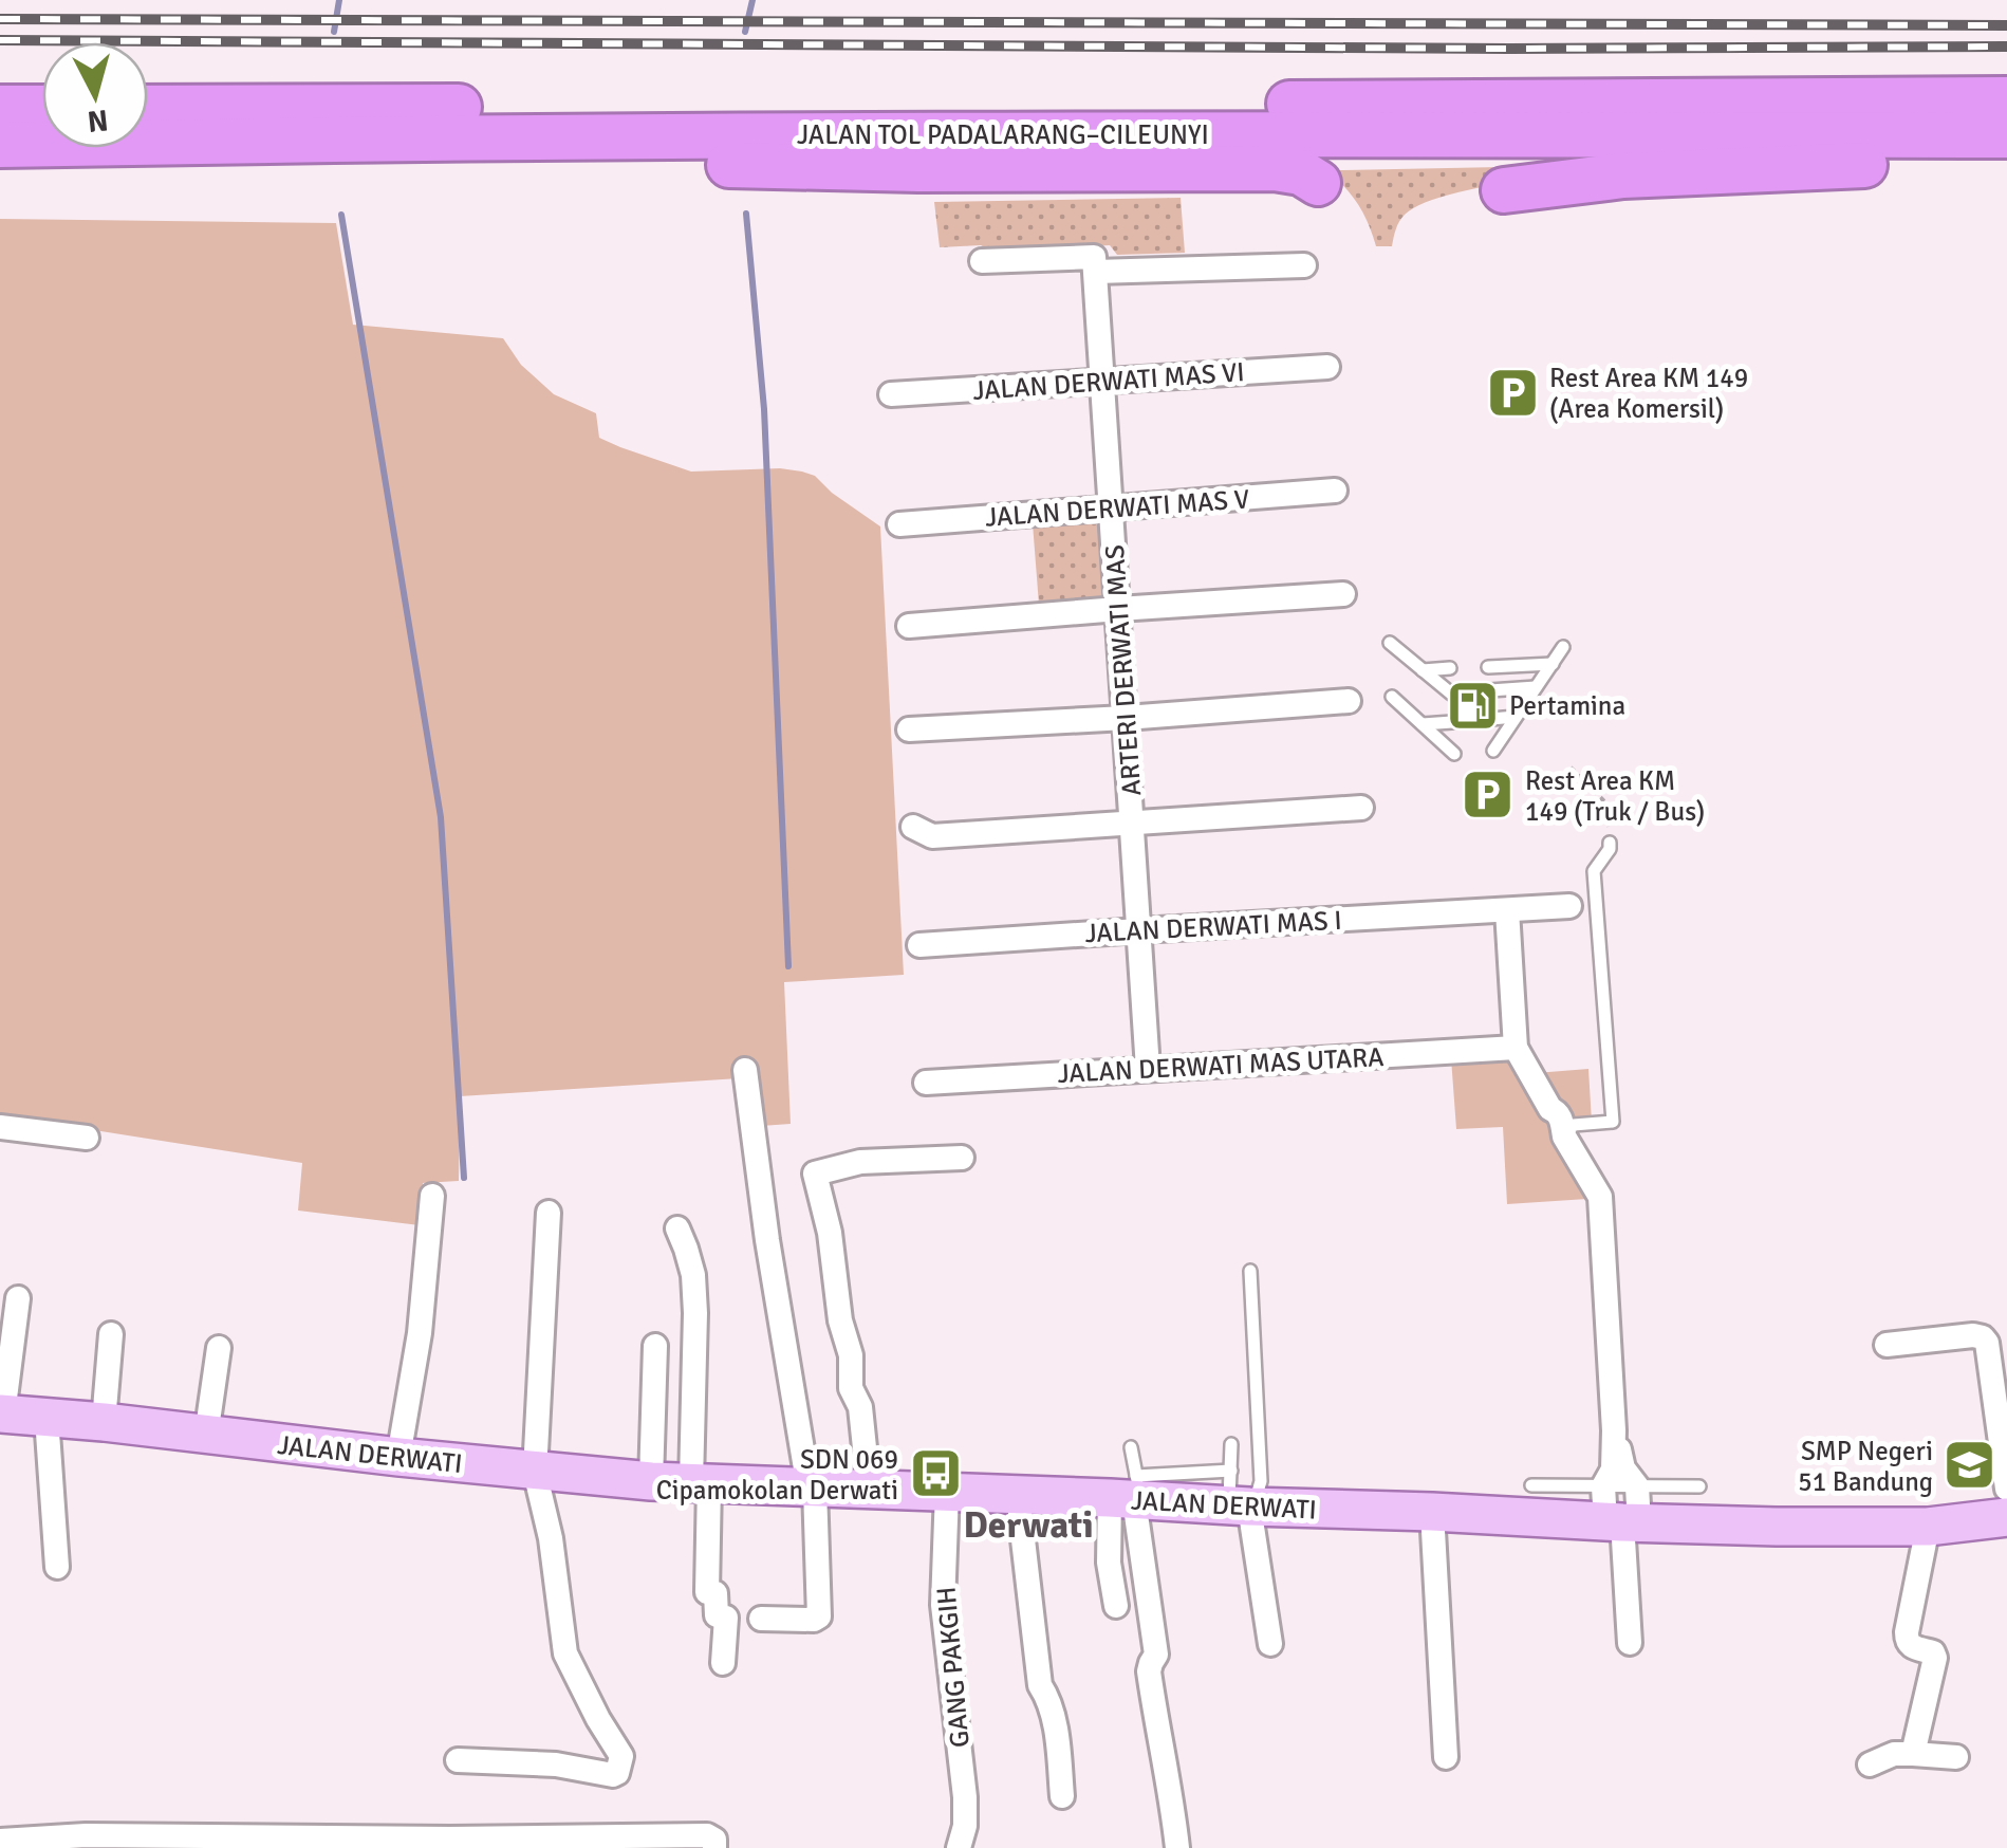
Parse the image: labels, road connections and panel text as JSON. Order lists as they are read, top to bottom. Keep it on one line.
{"streets":{"highway":["JALAN TOL PADALARANG–CILEUNYI"],"main road":["JALAN DERWATI"],"street":["JALAN DERWATI MAS VI","JALAN DERWATI MAS V","ARTERI DERWATI MAS","JALAN DERWATI MAS I","JALAN DERWATI MAS UTARA","GANG PAKGIH"]},"crossings":[["JALAN DERWATI MAS VI","ARTERI DERWATI MAS"],["JALAN DERWATI MAS V","ARTERI DERWATI MAS"],["ARTERI DERWATI MAS","JALAN DERWATI MAS I"],["ARTERI DERWATI MAS","JALAN DERWATI MAS UTARA"],["JALAN DERWATI","GANG PAKGIH"]],"districts":["Derwati"],"places":{"parking":["Rest Area KM 149 (Area Komersil)","Rest Area KM 149 (Truk / Bus)"],"fuel station":["Pertamina"],"school or university":["SMP Negeri 51 Bandung"],"bus stop":["SDN 069 Cipamokolan Derwati"]},"north":"bottom"}
